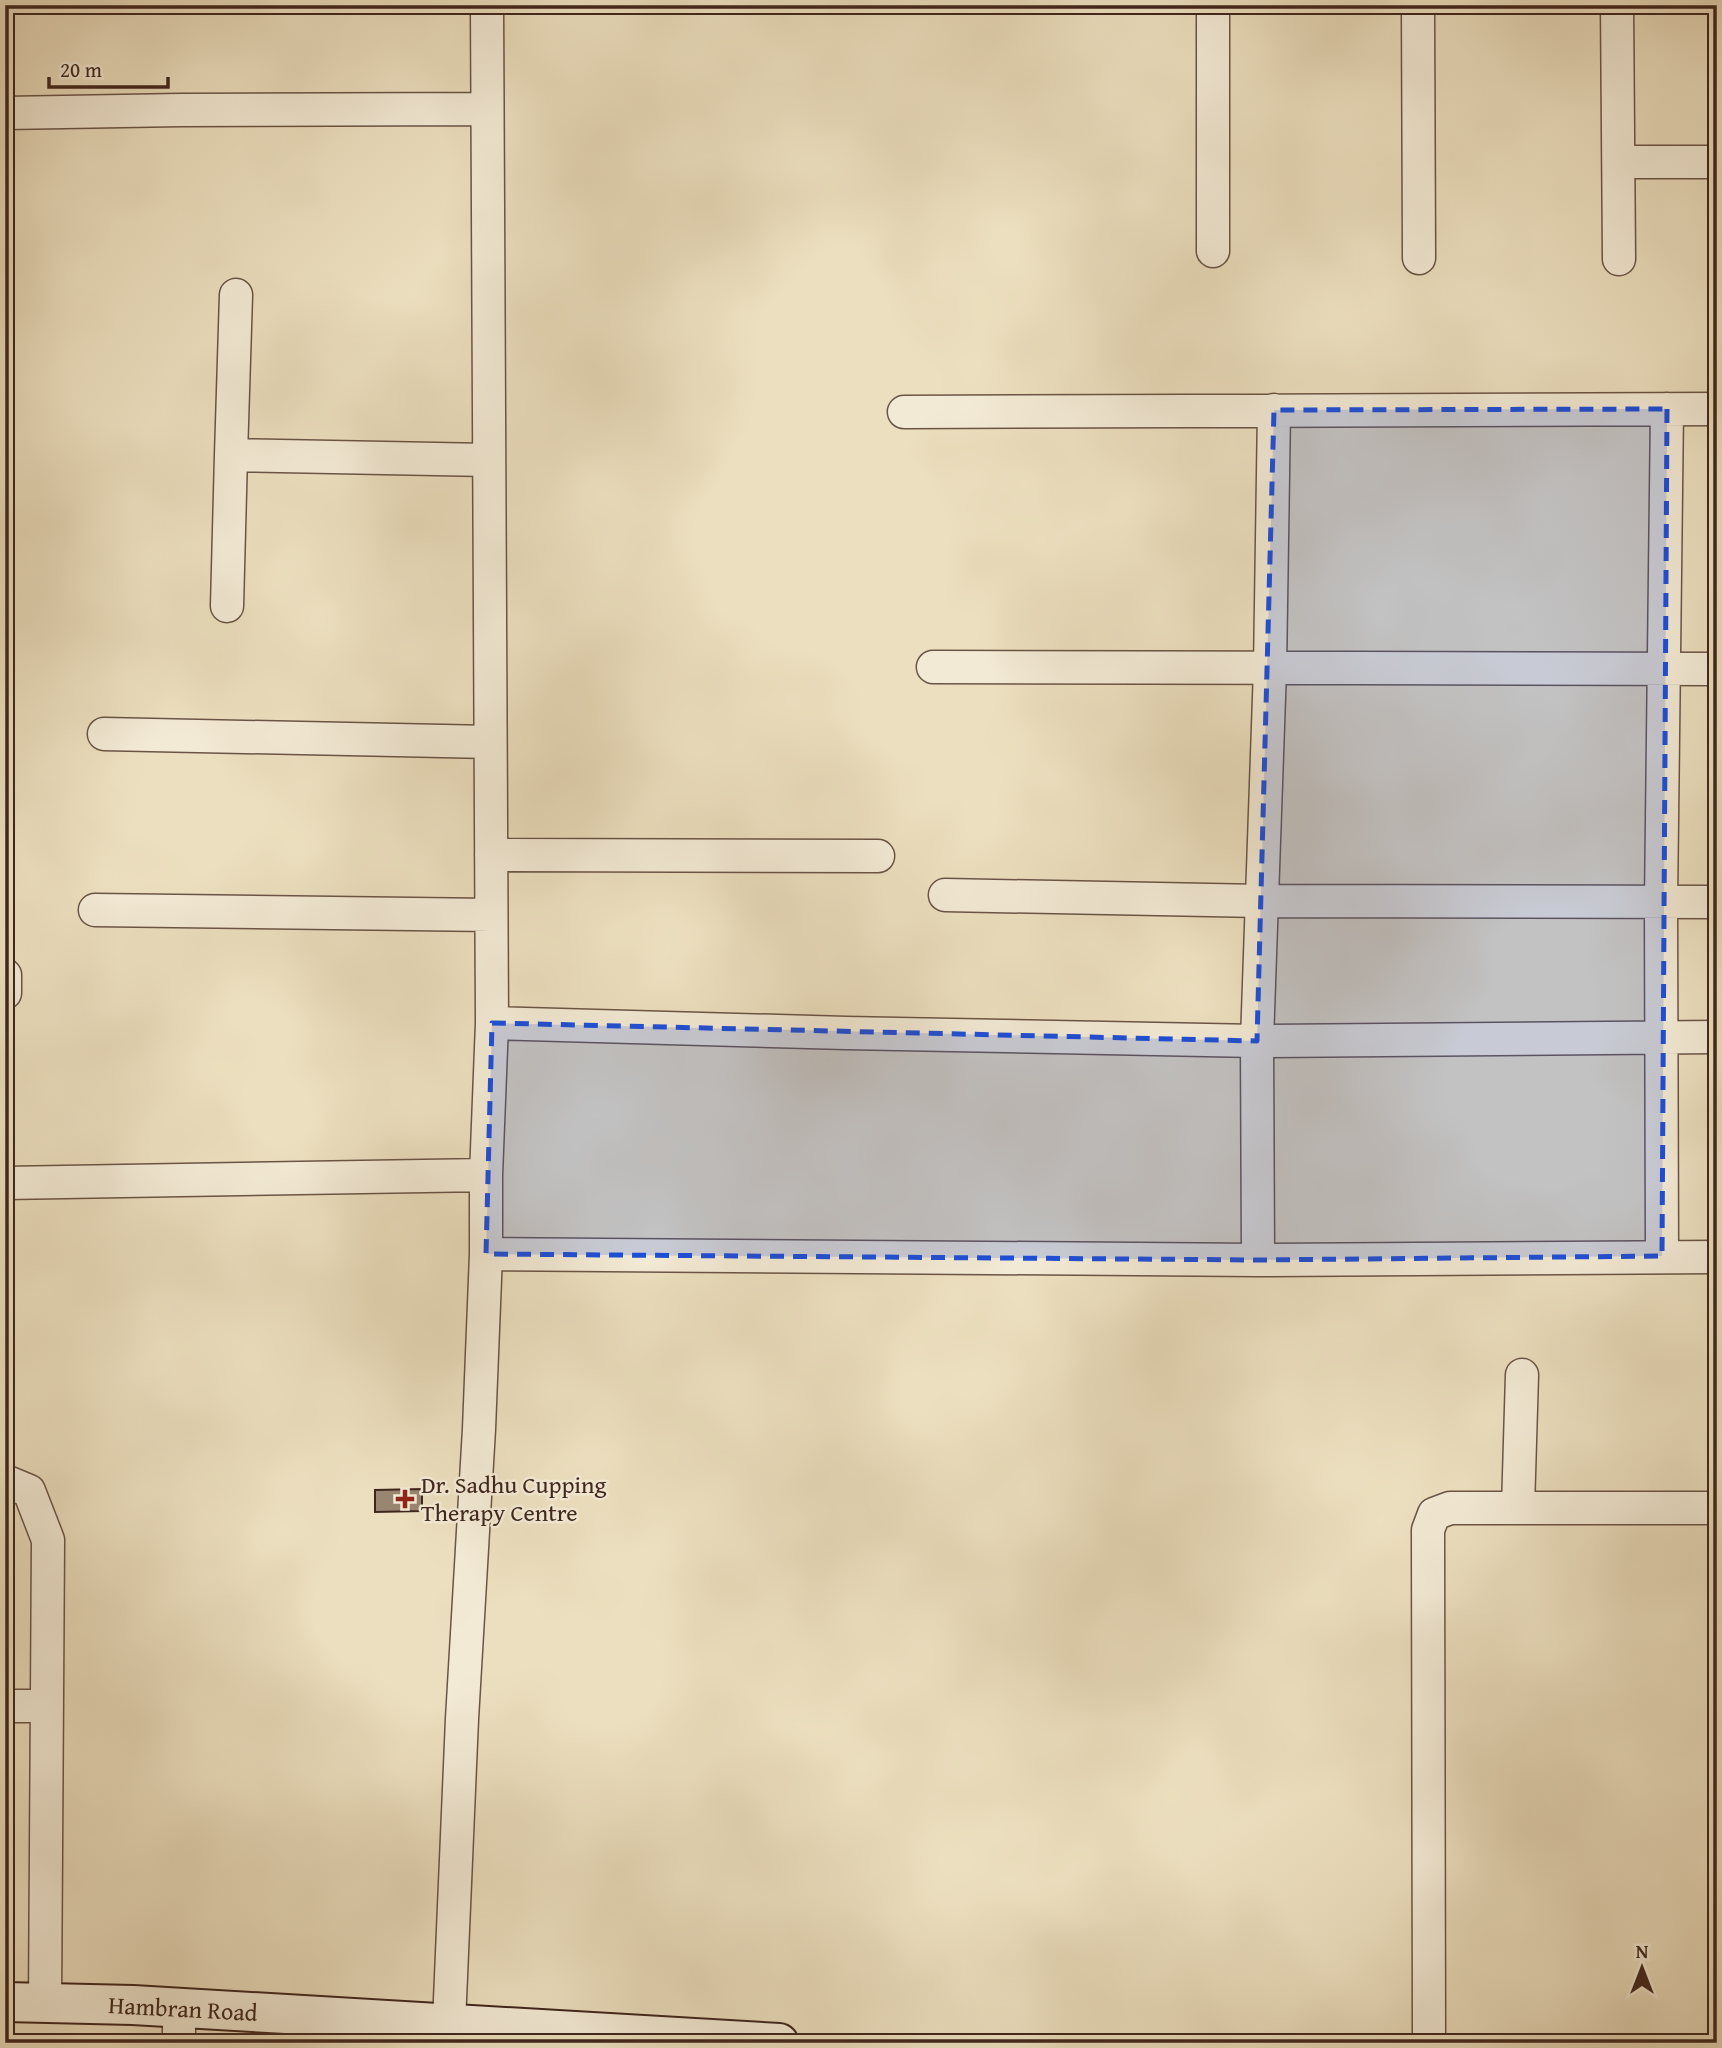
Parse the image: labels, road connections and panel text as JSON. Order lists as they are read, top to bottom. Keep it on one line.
{"streets":{"main road":["Hambran Road"]},"places":{"health":["Dr. Sadhu Cupping Therapy Centre"]},"scale_bar":"20 m","north":"top"}
